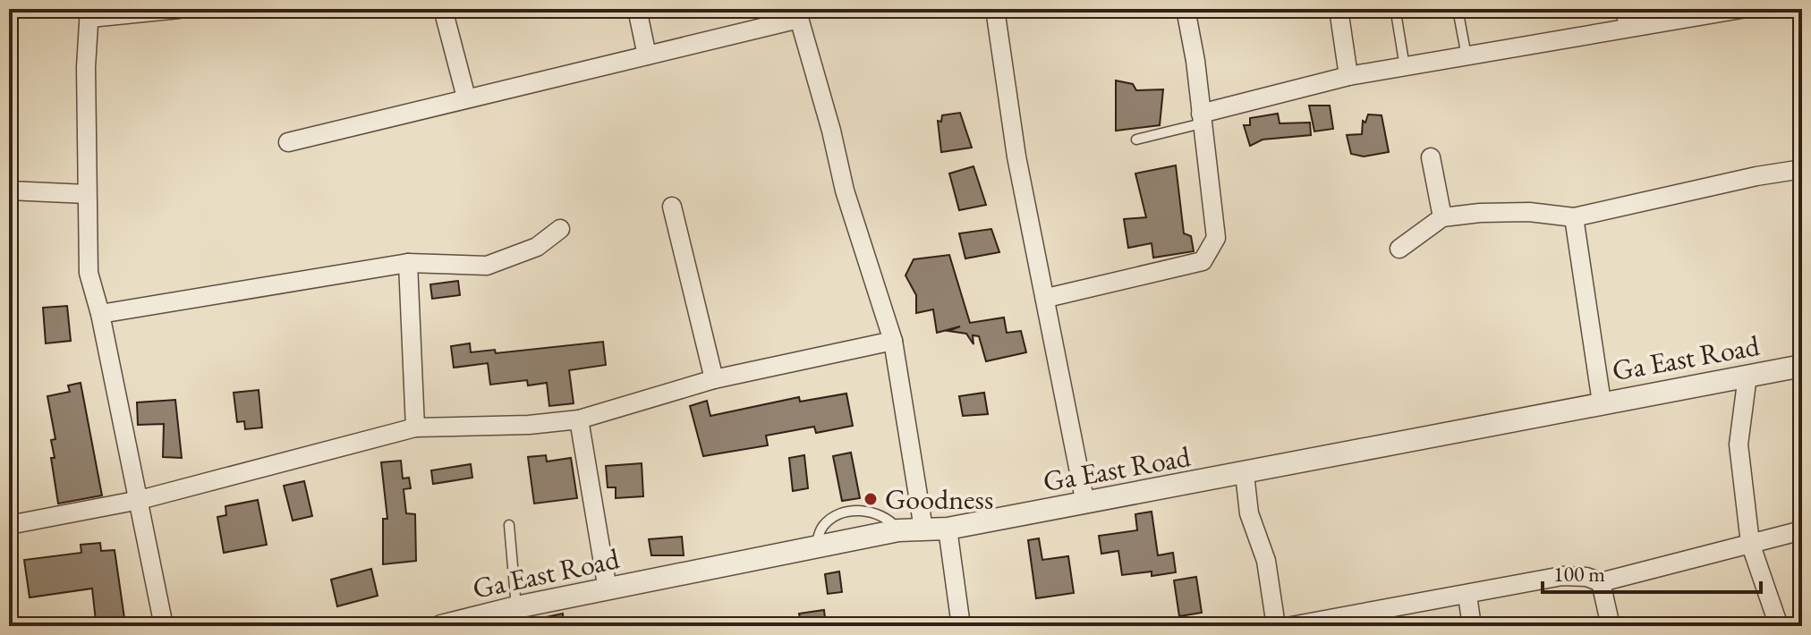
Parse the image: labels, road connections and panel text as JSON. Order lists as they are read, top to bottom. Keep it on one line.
{"streets":{"street":["Ga East Road"]},"places":["Goodness"],"scale_bar":"100 m"}
